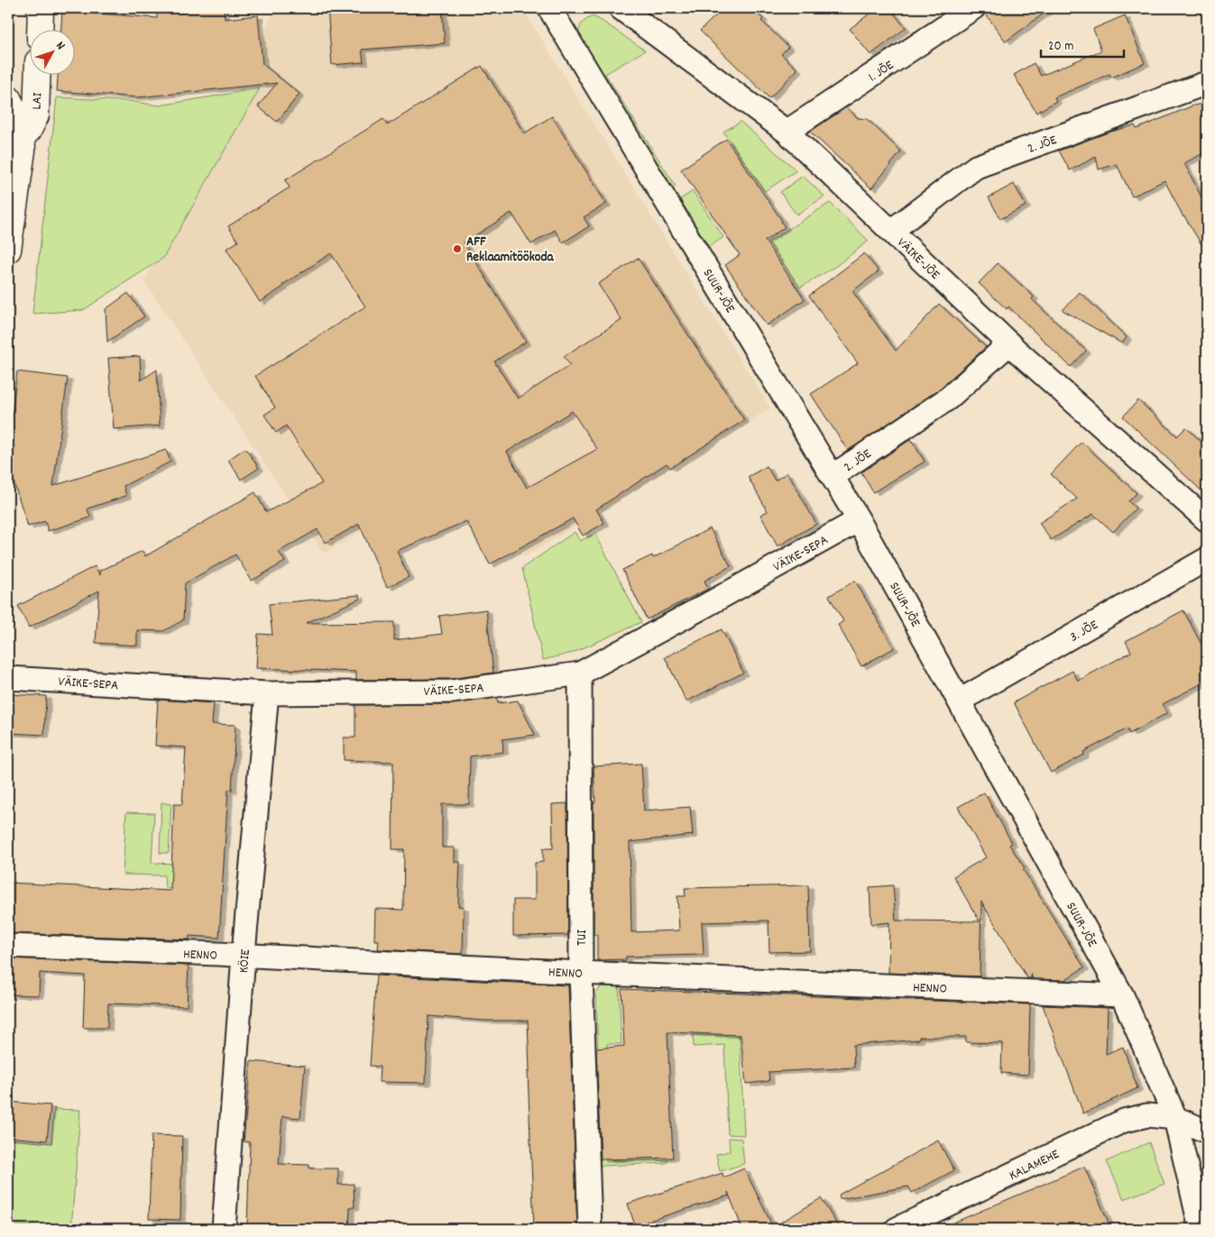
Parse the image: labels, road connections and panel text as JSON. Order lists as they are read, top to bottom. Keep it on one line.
{"streets":{"main road":["LAI"],"street":["1. JÕE","2. JÕE","VÄIKE-JÕE","SUUR-JÕE","VÄIKE-SEPA","3. JÕE","TUI","HENNO","KÖIE","KALAMEHE"]},"crossings":[["1. JÕE","VÄIKE-JÕE"],["2. JÕE","VÄIKE-JÕE"],["2. JÕE","SUUR-JÕE"],["SUUR-JÕE","VÄIKE-SEPA"],["SUUR-JÕE","3. JÕE"],["SUUR-JÕE","HENNO"],["SUUR-JÕE","KALAMEHE"],["VÄIKE-SEPA","TUI"],["VÄIKE-SEPA","KÖIE"],["TUI","HENNO"],["HENNO","KÖIE"]],"places":["AFF Reklaamitöökoda"],"scale_bar":"20 m","north":"top right"}
